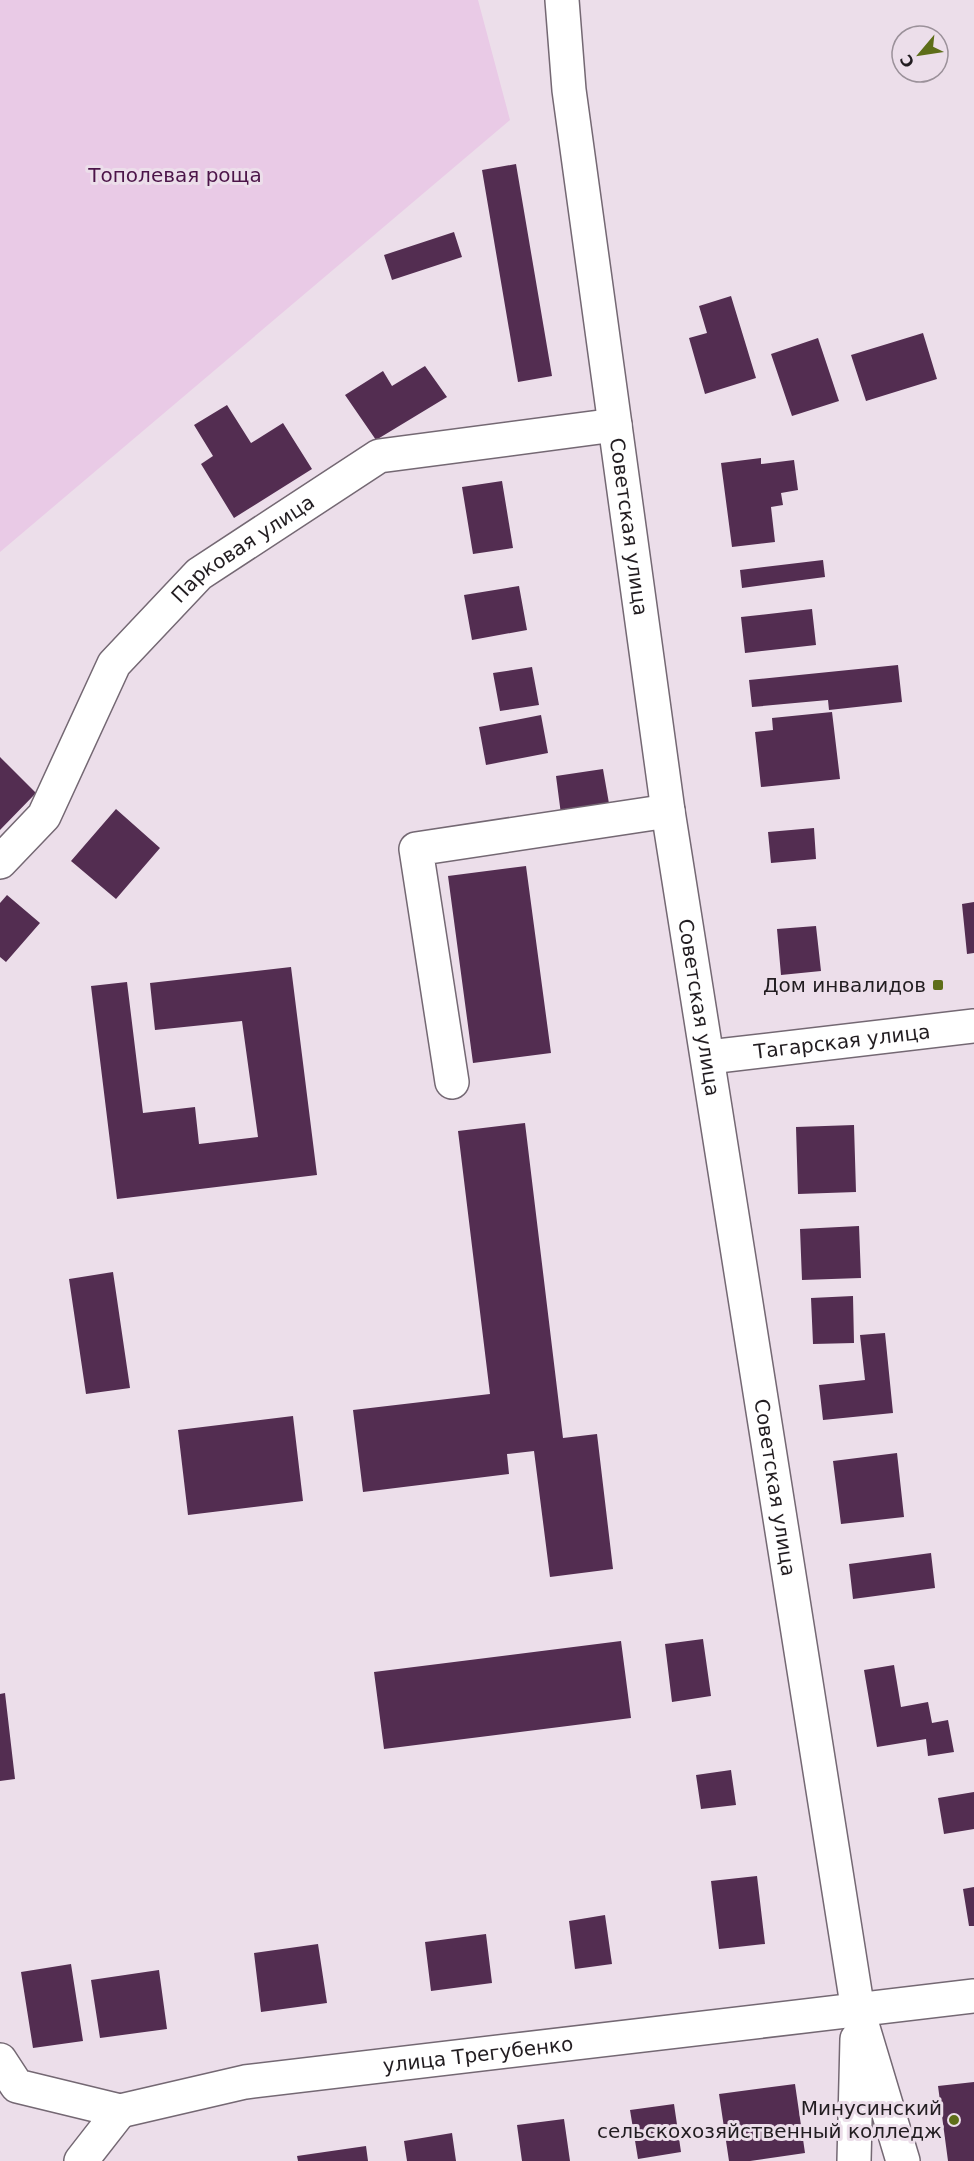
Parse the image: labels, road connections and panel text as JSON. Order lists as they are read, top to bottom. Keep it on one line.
{"streets":{"street":["Советская улица","Парковая улица","Тагарская улица","улица Трегубенко"]},"crossings":[["Советская улица","Парковая улица"],["Советская улица","Тагарская улица"],["Советская улица","улица Трегубенко"]],"parks":["Тополевая роща"],"places":{"transit":["Дом инвалидов"],"other":["Минусинский сельскохозяйственный колледж"]},"north":"bottom left"}
